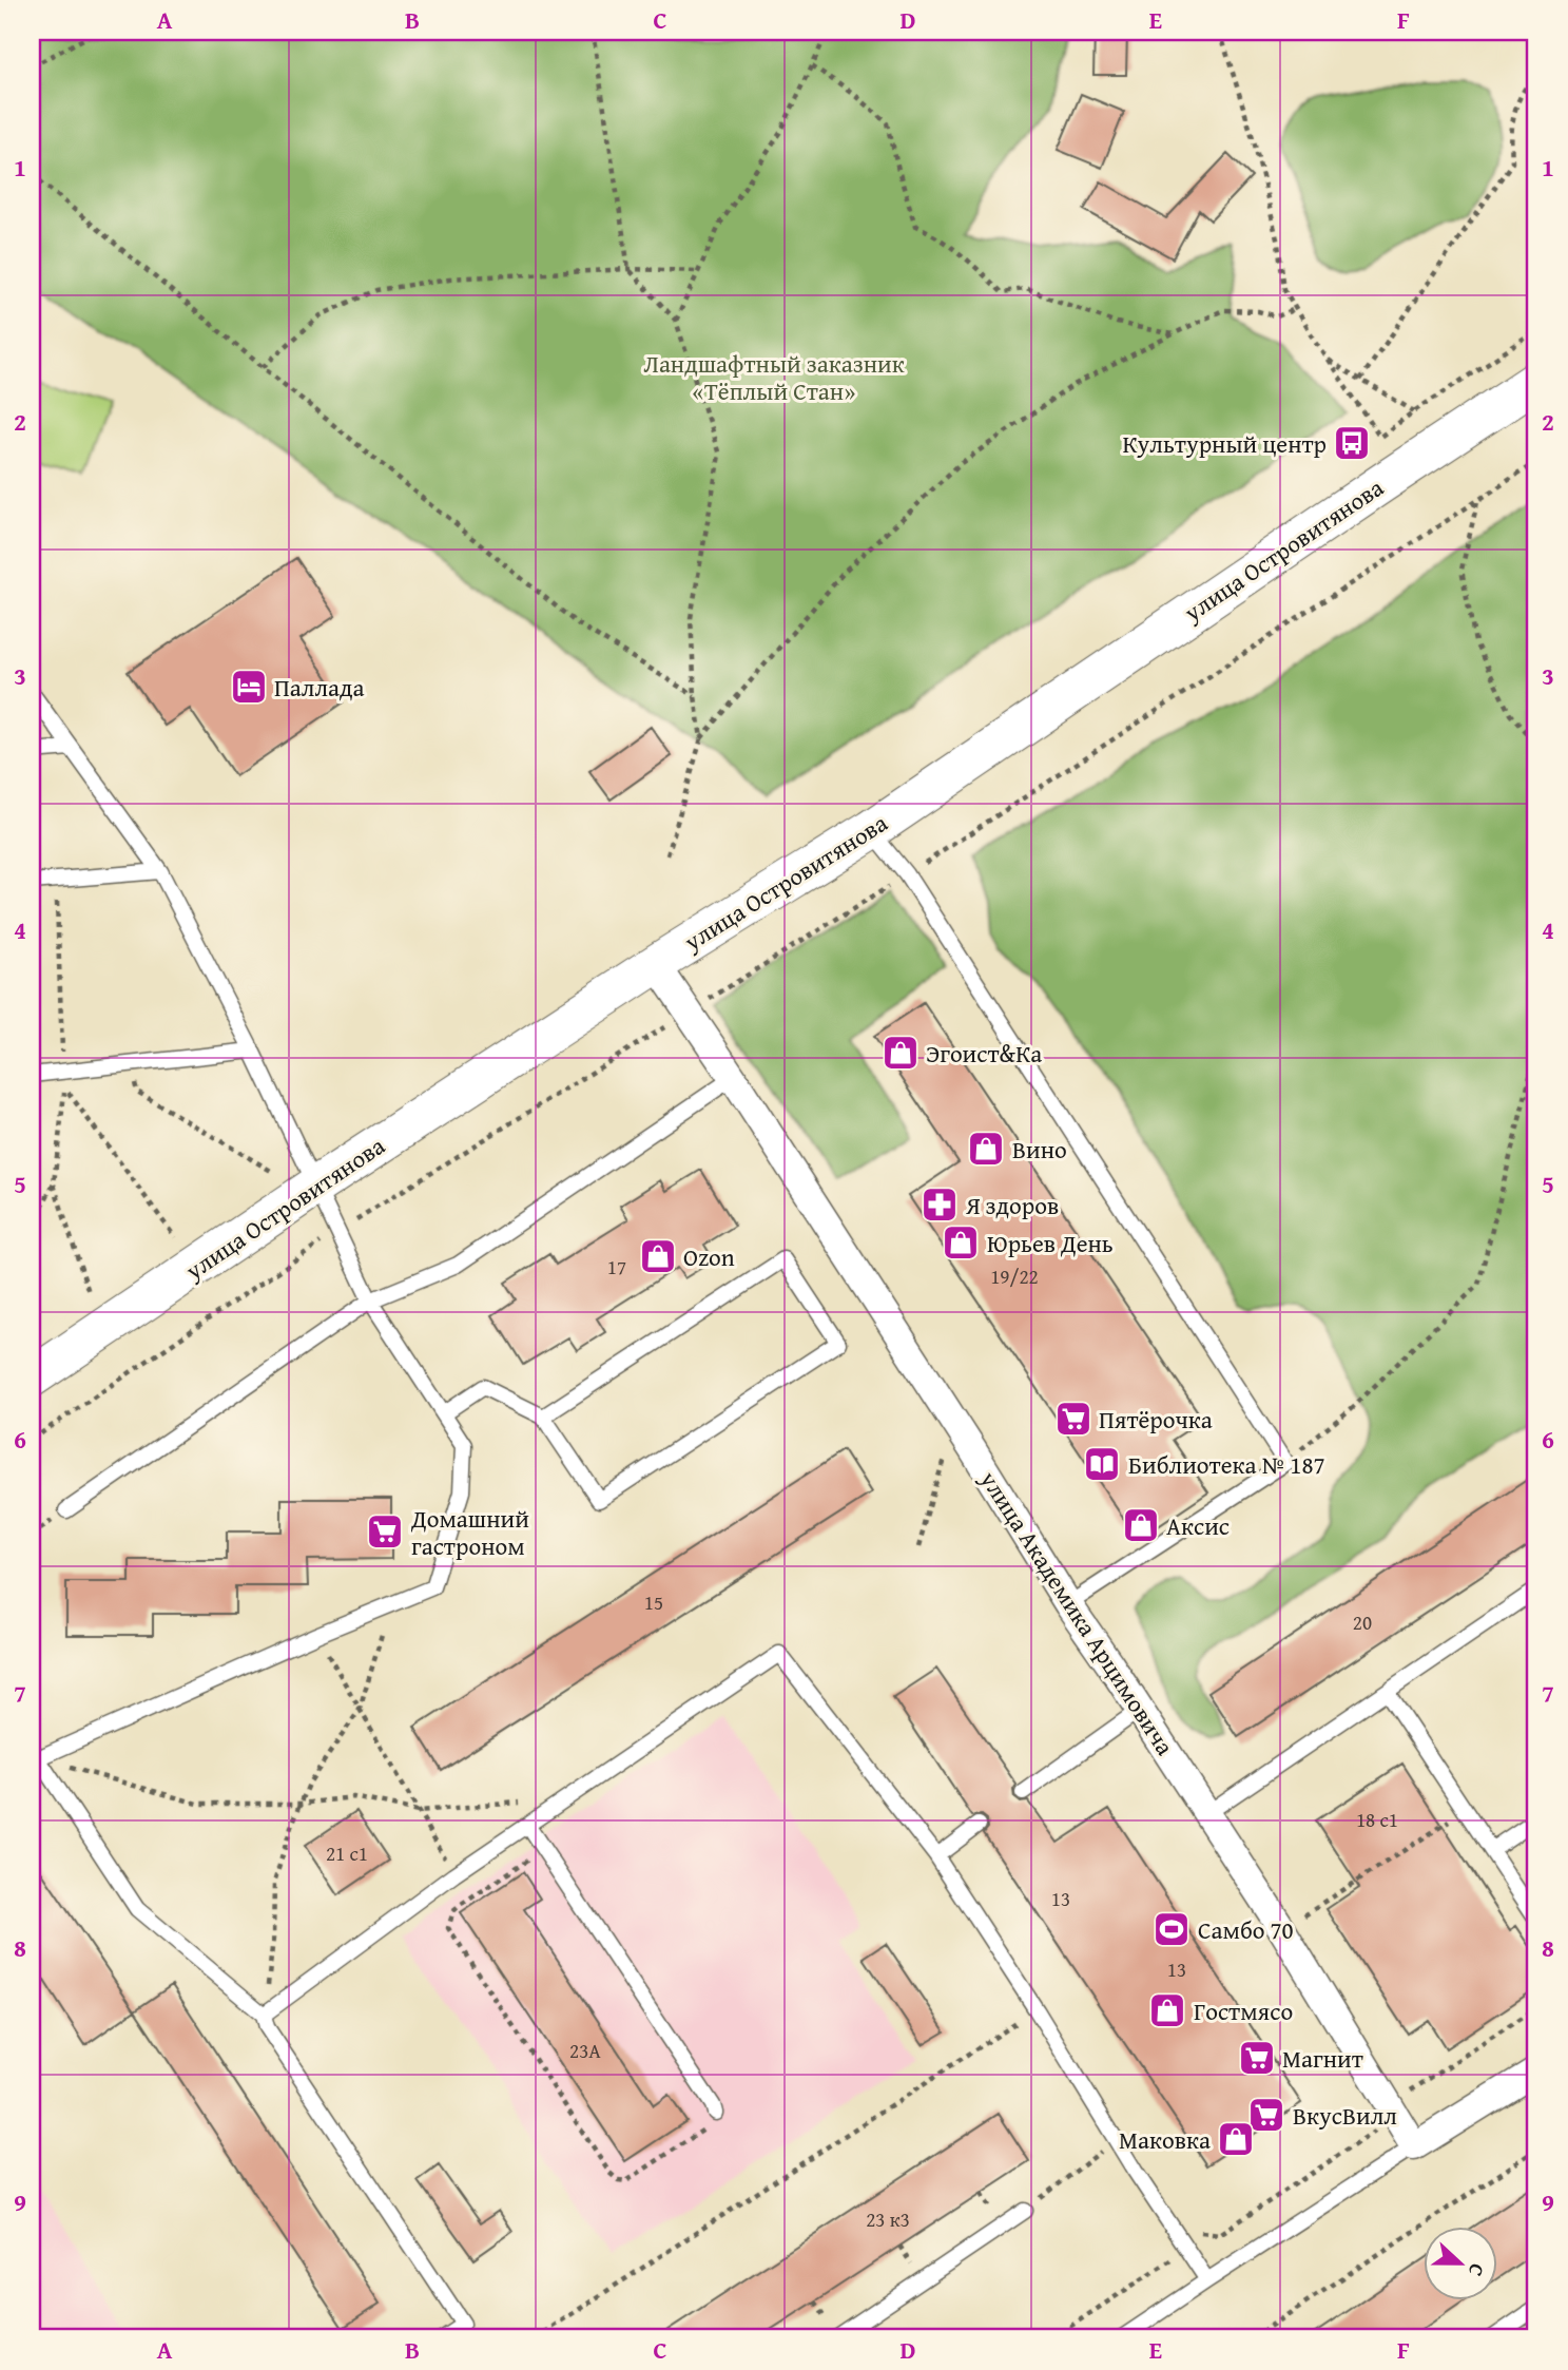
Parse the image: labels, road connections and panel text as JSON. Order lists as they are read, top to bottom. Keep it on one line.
{"streets":{"main road":["улица Островитянова"],"street":["улица Академика Арцимовича"]},"crossings":[["улица Островитянова","улица Академика Арцимовича"]],"parks":["Ландшафтный заказник «Тёплый Стан»"],"places":{"bus stop":["Культурный центр"],"hotel":["Паллада"],"shop":["Эгоист&Ка","Вино","Юрьев День","Ozon","Аксис","Гостмясо","Маковка"],"pharmacy":["Я здоров"],"supermarket":["Пятёрочка","Домашний гастроном","Магнит","ВкусВилл"],"library":["Библиотека № 187"],"sports":["Самбо 70"]},"house_numbers":["17","19/22","15","20","18 с1","21 с1","13","13","23А","23 к3"],"north":"right","grid":{"columns":["A","B","C","D","E","F"],"rows":["1","2","3","4","5","6","7","8","9"]}}
